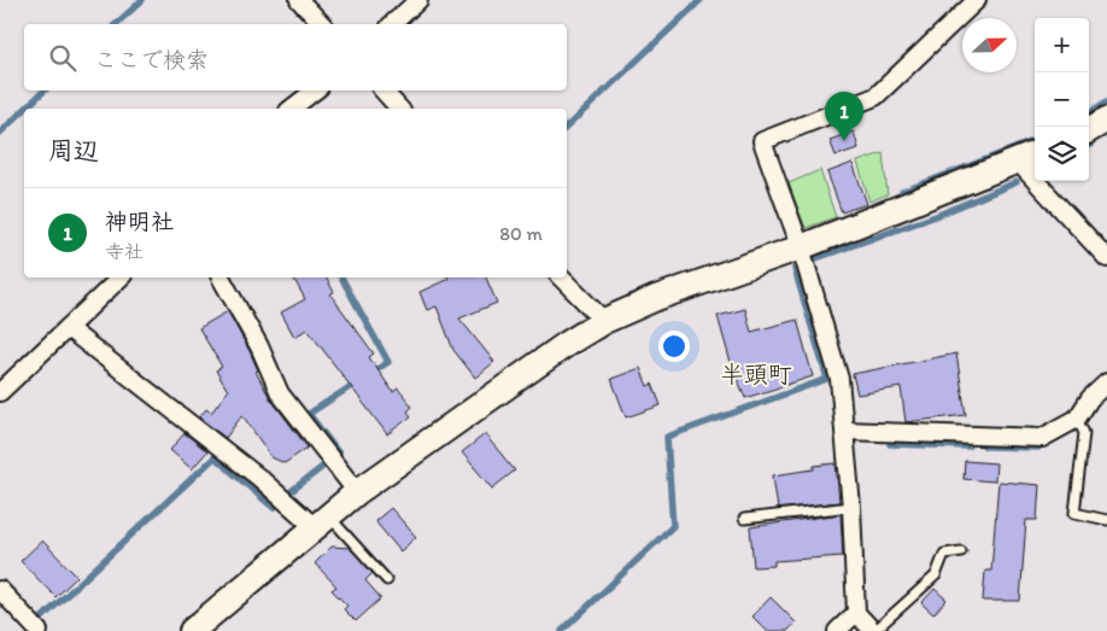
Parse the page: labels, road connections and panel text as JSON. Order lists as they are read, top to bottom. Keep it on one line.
{"districts":["半頭町"],"north":"right","page":{"map_buttons":["+","−"],"search":"ここで検索","pins":"1","heading":"周辺","list":[{"mark":"1","name":"神明社","note":"寺社","value":"80 m"}]}}
